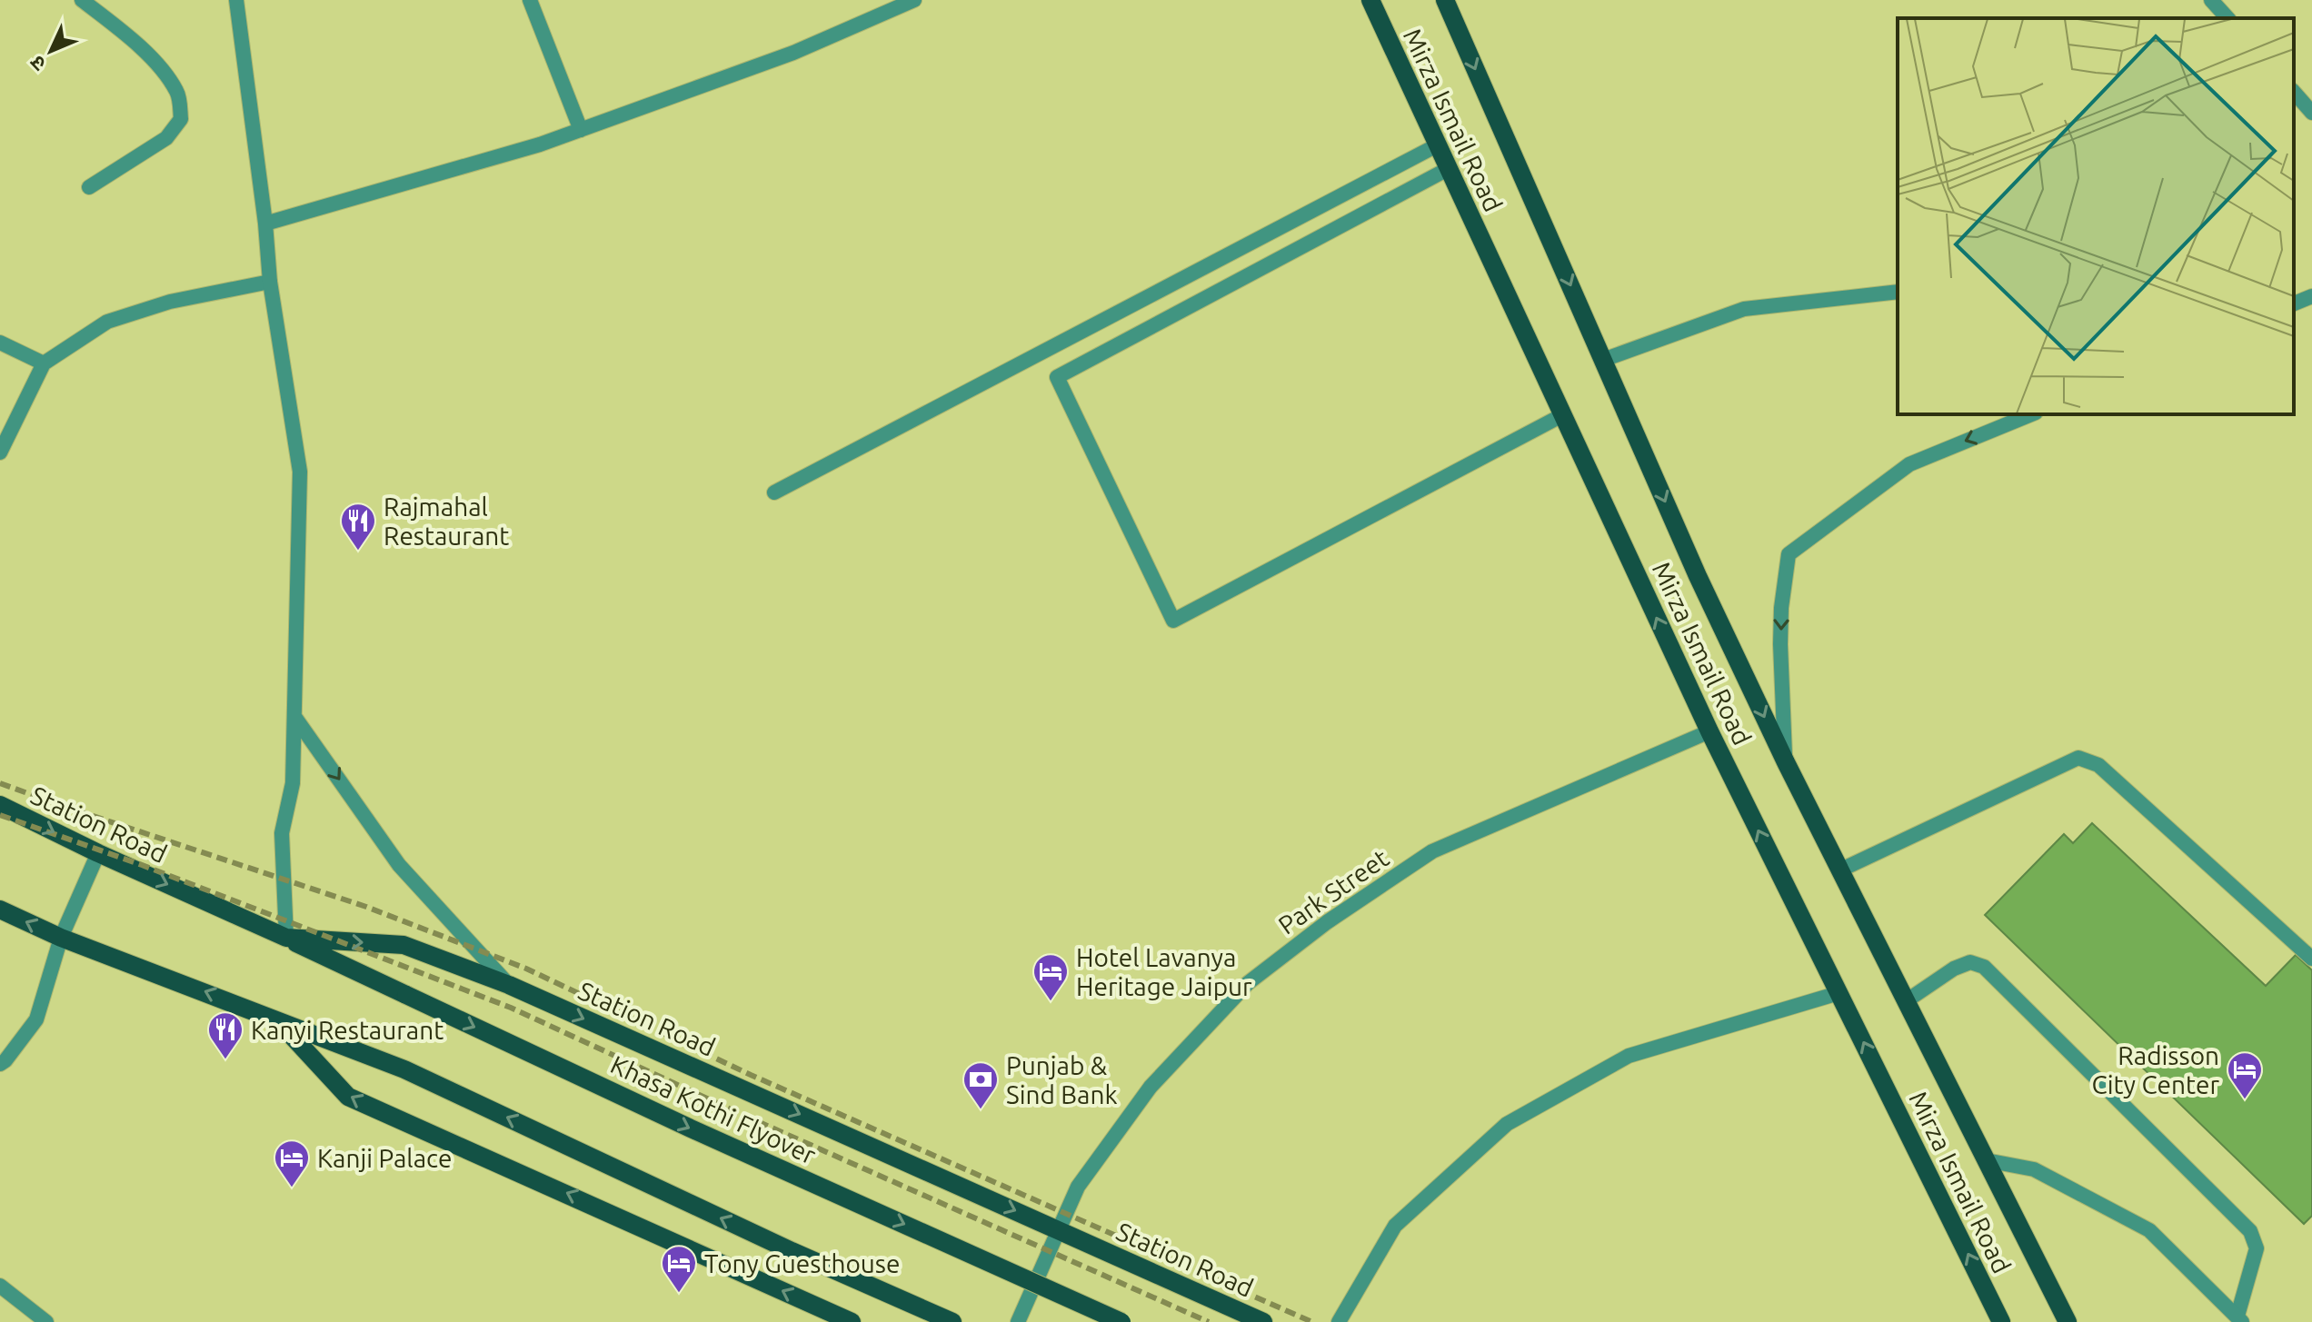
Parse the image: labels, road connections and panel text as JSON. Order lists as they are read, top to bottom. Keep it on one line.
{"streets":{"main road":["Mirza Ismail Road","Station Road","Khasa Kothi Flyover"],"street":["Park Street"]},"crossings":[["Mirza Ismail Road","Park Street"],["Station Road","Park Street"],["Station Road","Khasa Kothi Flyover"]],"places":{"restaurant":["Rajmahal Restaurant","Kanyi Restaurant"],"hotel":["Hotel Lavanya Heritage Jaipur","Radisson City Center","Kanji Palace","Tony Guesthouse"],"bank":["Punjab & Sind Bank"]},"north":"bottom left"}
